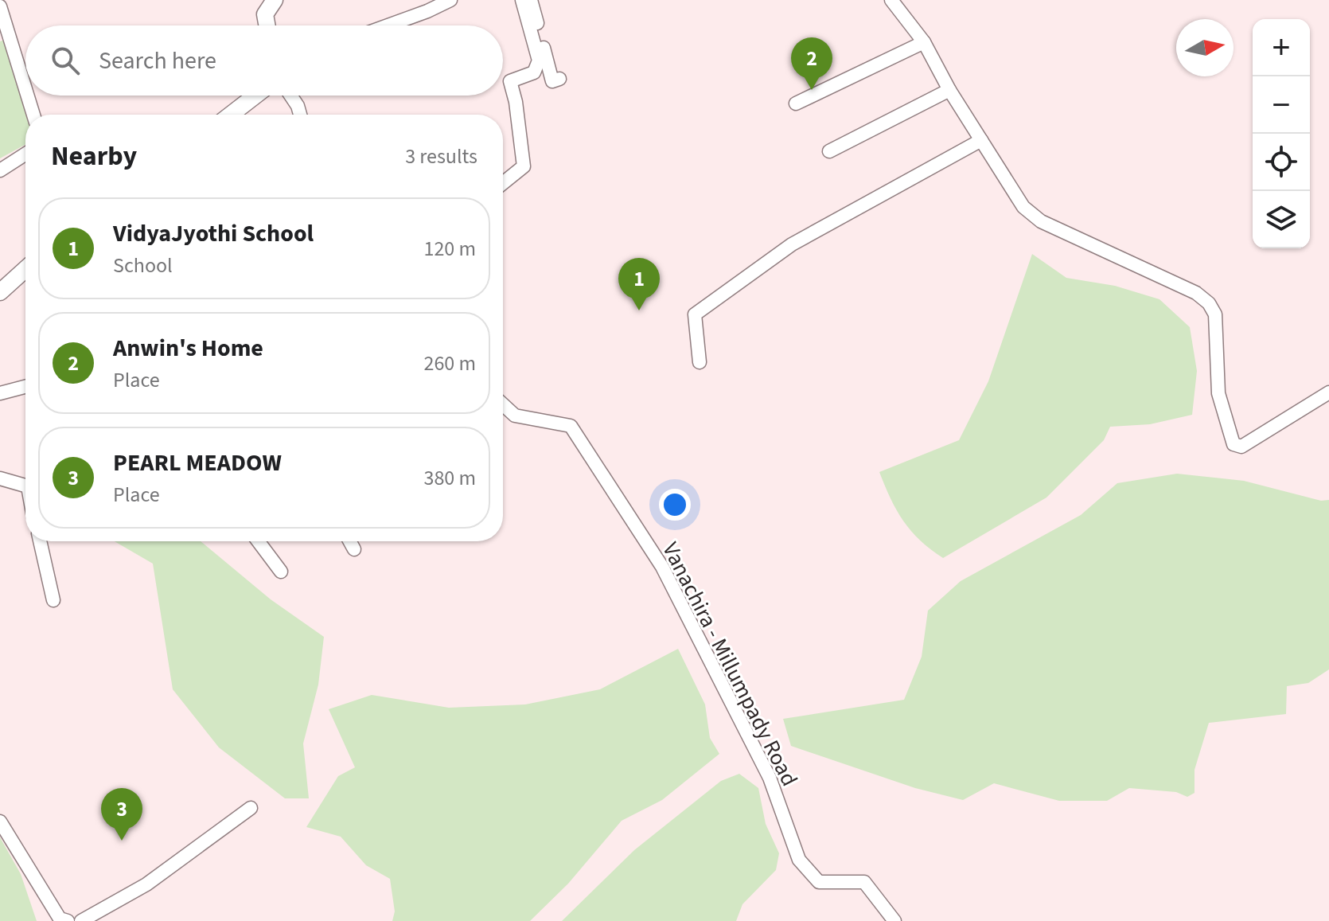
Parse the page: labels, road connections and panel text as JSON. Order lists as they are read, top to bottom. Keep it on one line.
{"streets":{"street":["Vanachira - Millumpady Road"]},"north":"right","page":{"map_buttons":["+","−"],"search":"Search here","pins":["2","1","3"],"heading":["Nearby","3 results"],"list":[{"mark":"1","name":"VidyaJyothi School","note":"School","value":"120 m"},{"mark":"2","name":"Anwin's Home","note":"Place","value":"260 m"},{"mark":"3","name":"PEARL MEADOW","note":"Place","value":"380 m"}]}}
